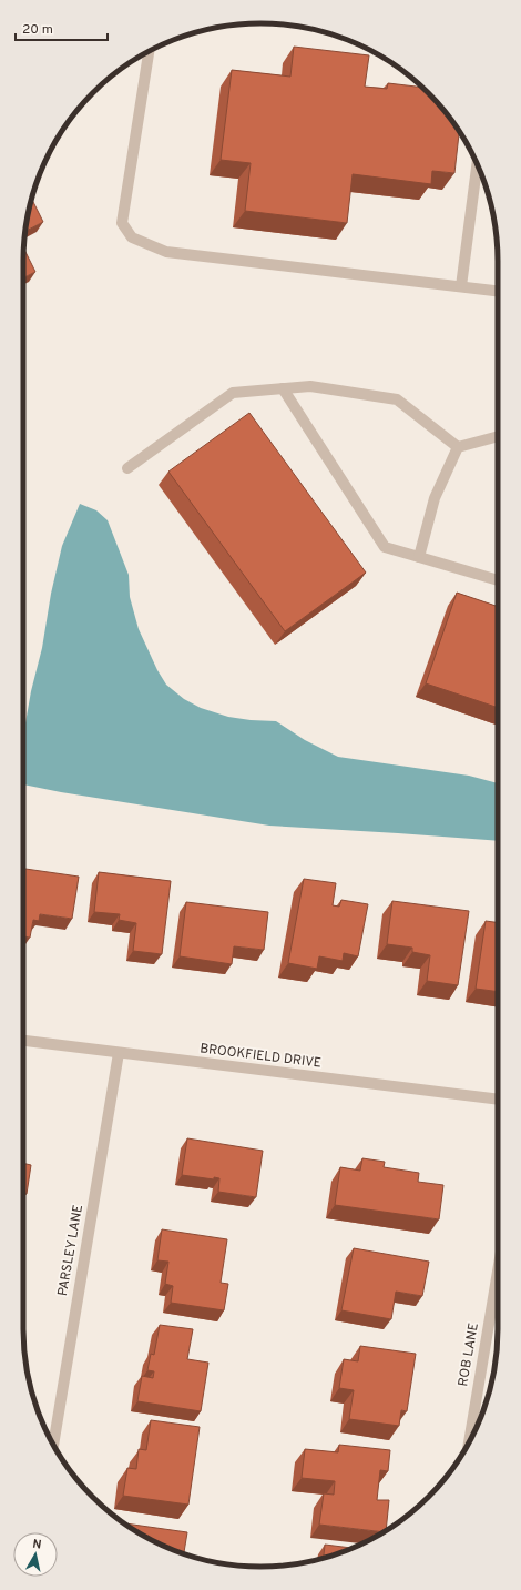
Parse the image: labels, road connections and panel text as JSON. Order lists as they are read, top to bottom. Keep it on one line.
{"streets":{"street":["BROOKFIELD DRIVE","PARSLEY LANE","ROB LANE"]},"crossings":[["BROOKFIELD DRIVE","PARSLEY LANE"]],"scale_bar":"20 m","north":"top"}
